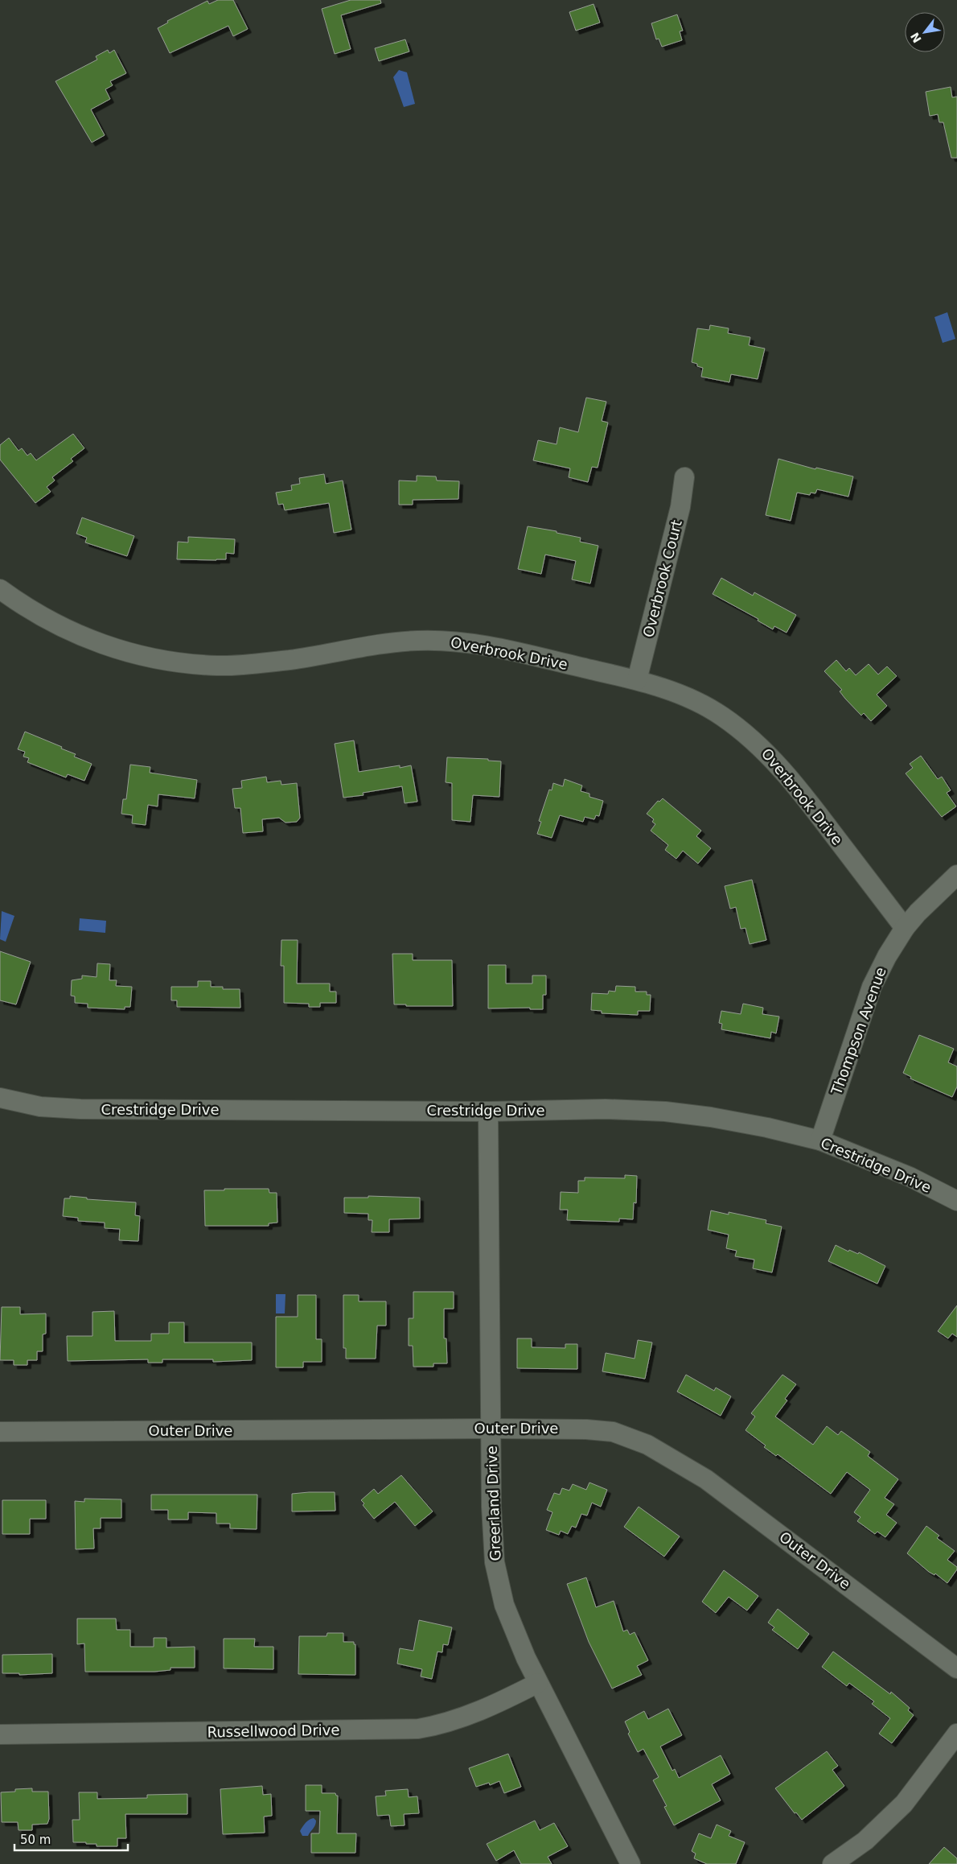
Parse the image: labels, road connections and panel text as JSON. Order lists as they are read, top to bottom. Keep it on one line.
{"streets":{"street":["Overbrook Court","Overbrook Drive","Thompson Avenue","Crestridge Drive","Outer Drive","Greerland Drive","Russellwood Drive"]},"crossings":[["Overbrook Court","Overbrook Drive"],["Overbrook Drive","Thompson Avenue"],["Thompson Avenue","Crestridge Drive"],["Crestridge Drive","Greerland Drive"],["Outer Drive","Greerland Drive"],["Greerland Drive","Russellwood Drive"]],"scale_bar":"50 m","north":"bottom left"}
